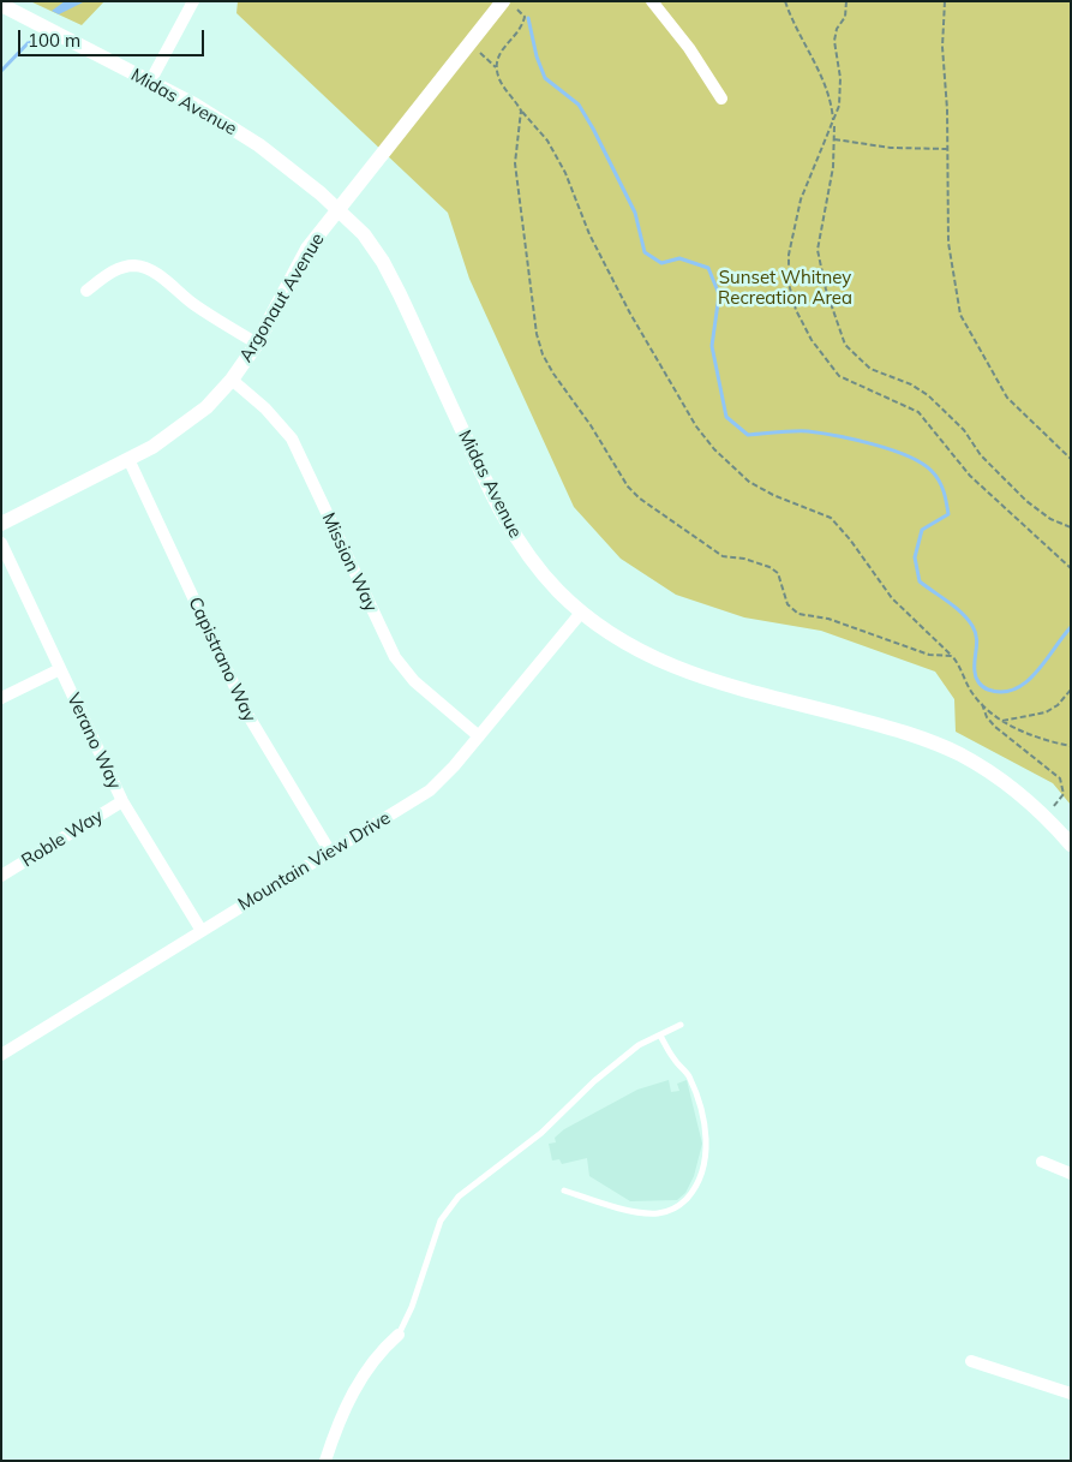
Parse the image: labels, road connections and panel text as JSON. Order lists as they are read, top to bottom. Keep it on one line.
{"streets":{"street":["Midas Avenue","Argonaut Avenue","Mission Way","Capistrano Way","Verano Way","Roble Way","Mountain View Drive"]},"crossings":[["Midas Avenue","Argonaut Avenue"],["Midas Avenue","Mountain View Drive"],["Argonaut Avenue","Mission Way"],["Argonaut Avenue","Capistrano Way"],["Mission Way","Mountain View Drive"],["Capistrano Way","Mountain View Drive"],["Verano Way","Roble Way"],["Verano Way","Mountain View Drive"]],"parks":["Sunset Whitney Recreation Area"],"scale_bar":"100 m"}
